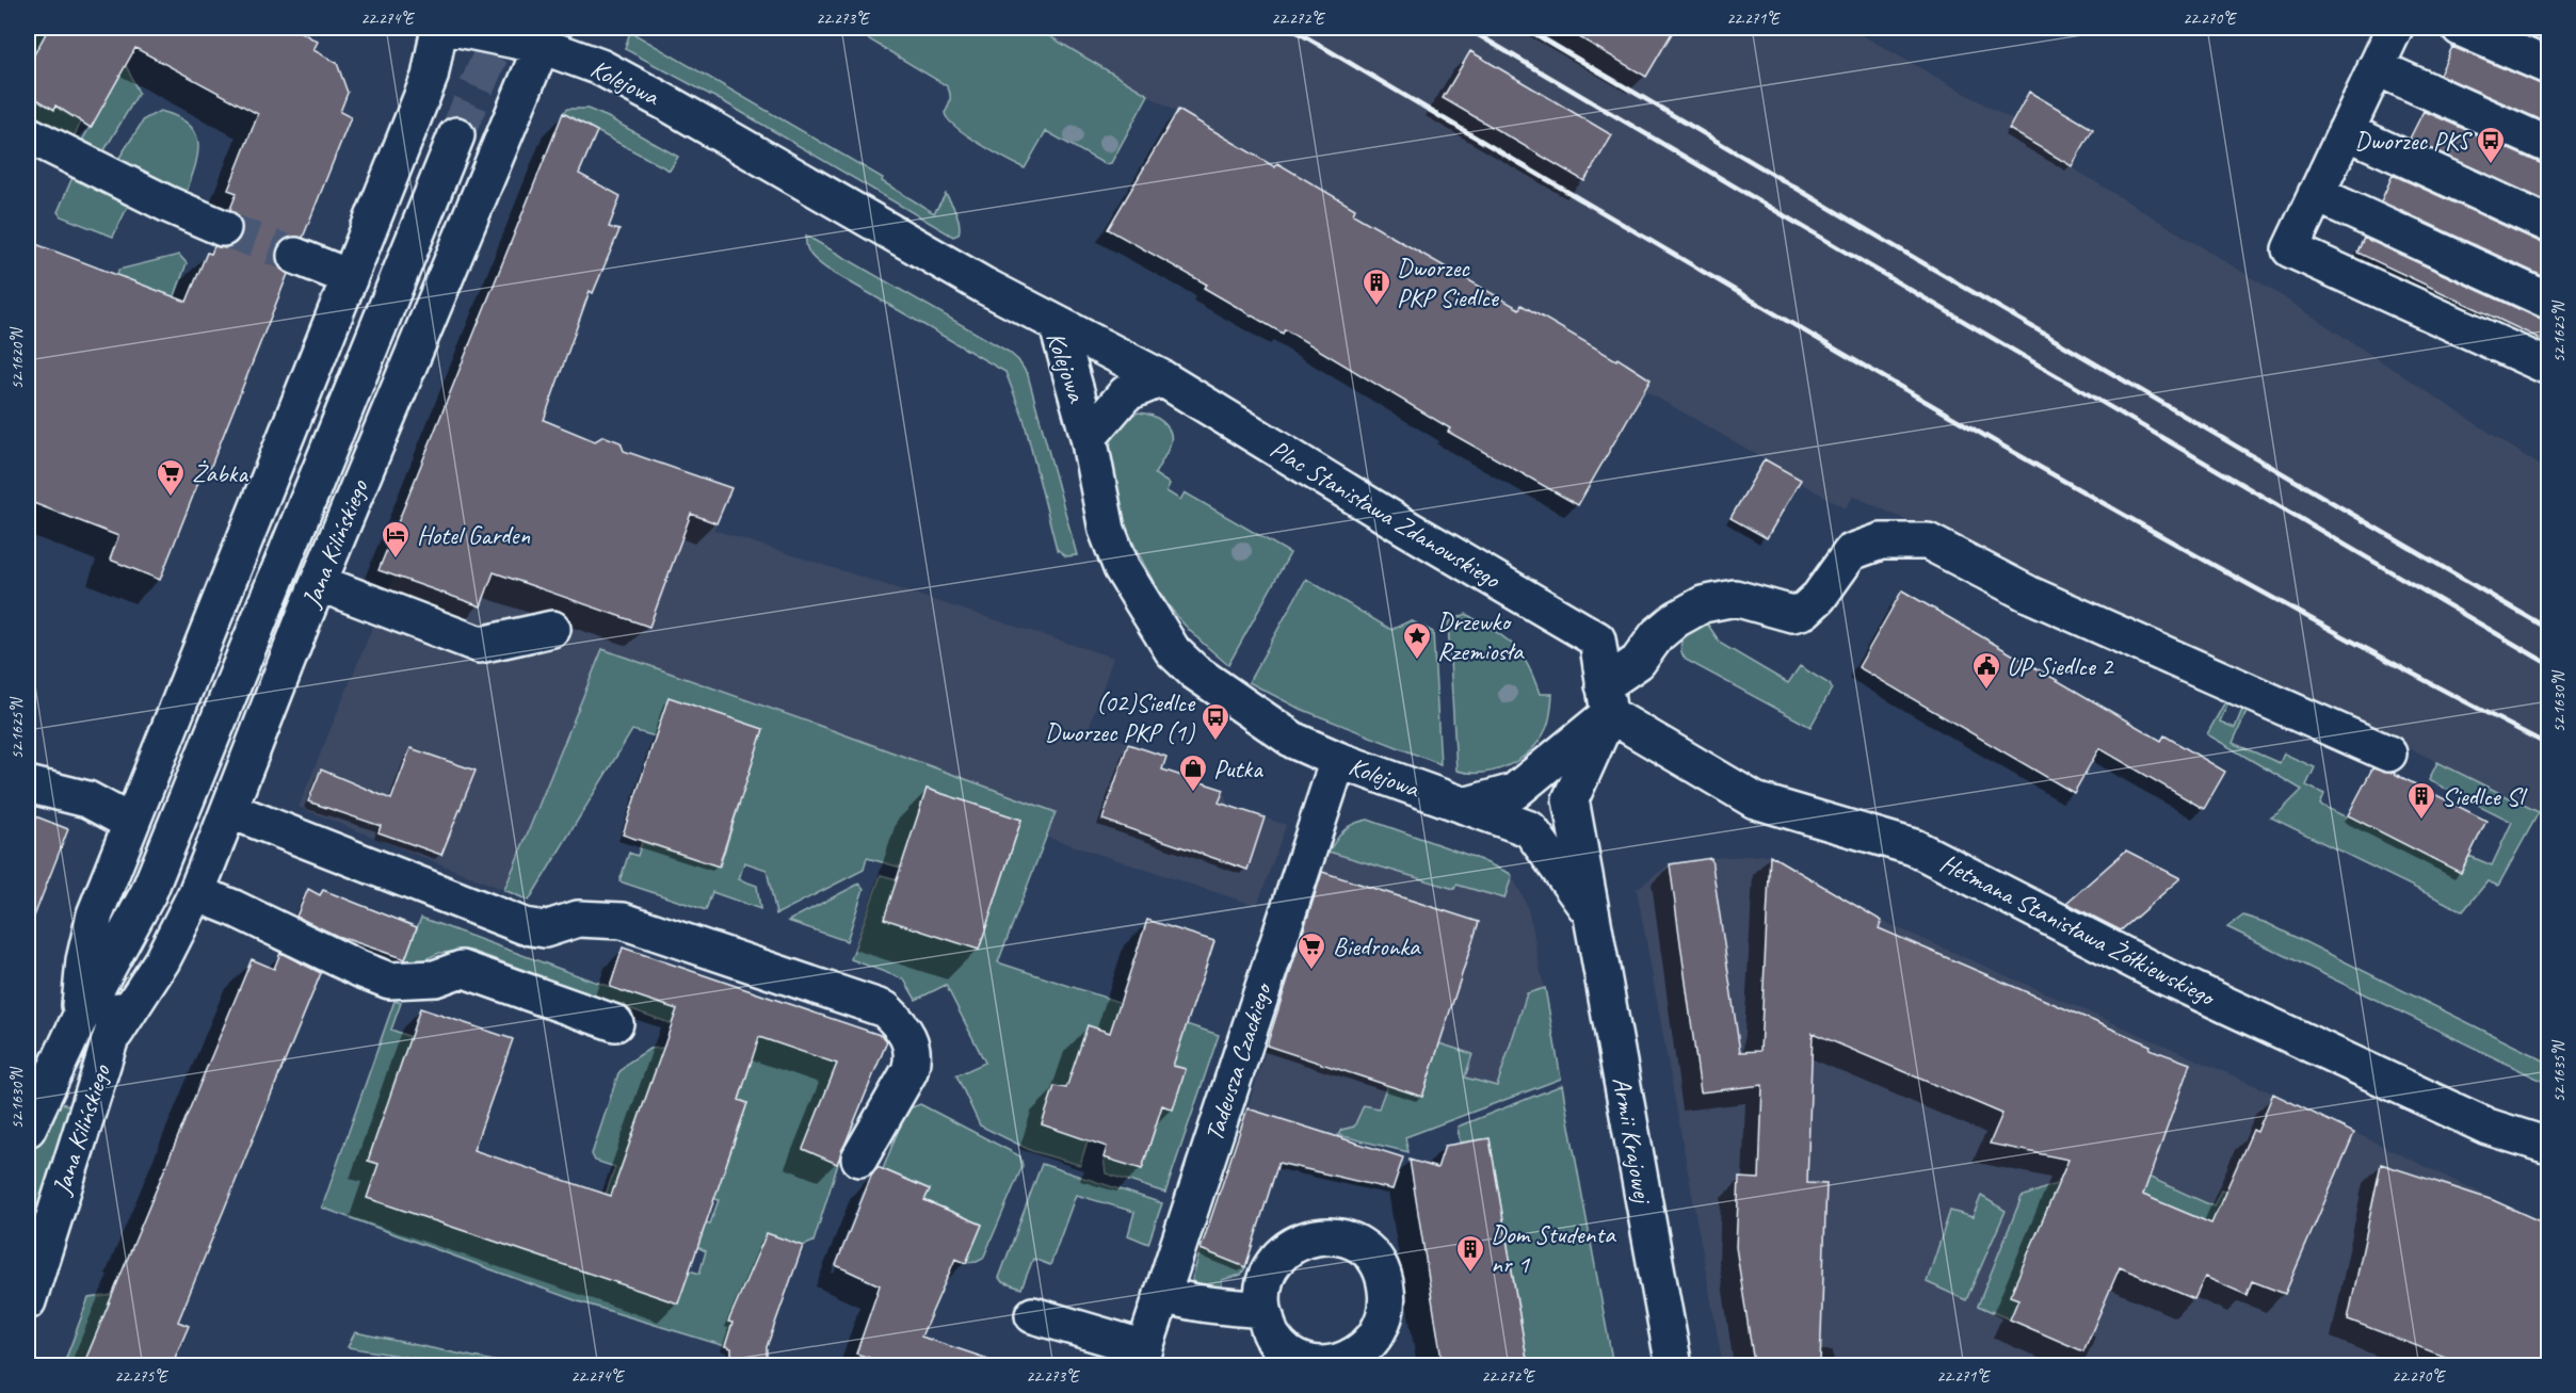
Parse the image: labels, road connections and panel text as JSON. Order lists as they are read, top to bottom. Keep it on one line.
{"streets":{"street":["Kolejowa","Plac Stanisława Zdanowskiego","Jana Kilińskiego","Hetmana Stanisława Żółkiewskiego","Tadeusza Czackiego","Armii Krajowej"]},"crossings":[["Kolejowa","Plac Stanisława Zdanowskiego"],["Kolejowa","Jana Kilińskiego"],["Kolejowa","Tadeusza Czackiego"],["Kolejowa","Armii Krajowej"],["Plac Stanisława Zdanowskiego","Hetmana Stanisława Żółkiewskiego"]],"places":{"bus stop":["Dworzec PKS","(02)Siedlce Dworzec PKP (1)"],"building":["Dworzec PKP Siedlce","Siedlce Sl","Dom Studenta nr 1"],"supermarket":["Żabka","Biedronka"],"hotel":["Hotel Garden"],"place":["Drzewko Rzemiosła"],"public building":["UP Siedlce 2"],"shop":["Putka"]},"coordinates":["22.274°E","22.273°E","22.272°E","22.271°E","22.270°E","52.1625°N","52.1620°N","52.1630°N","52.1635°N","22.275°E"]}
